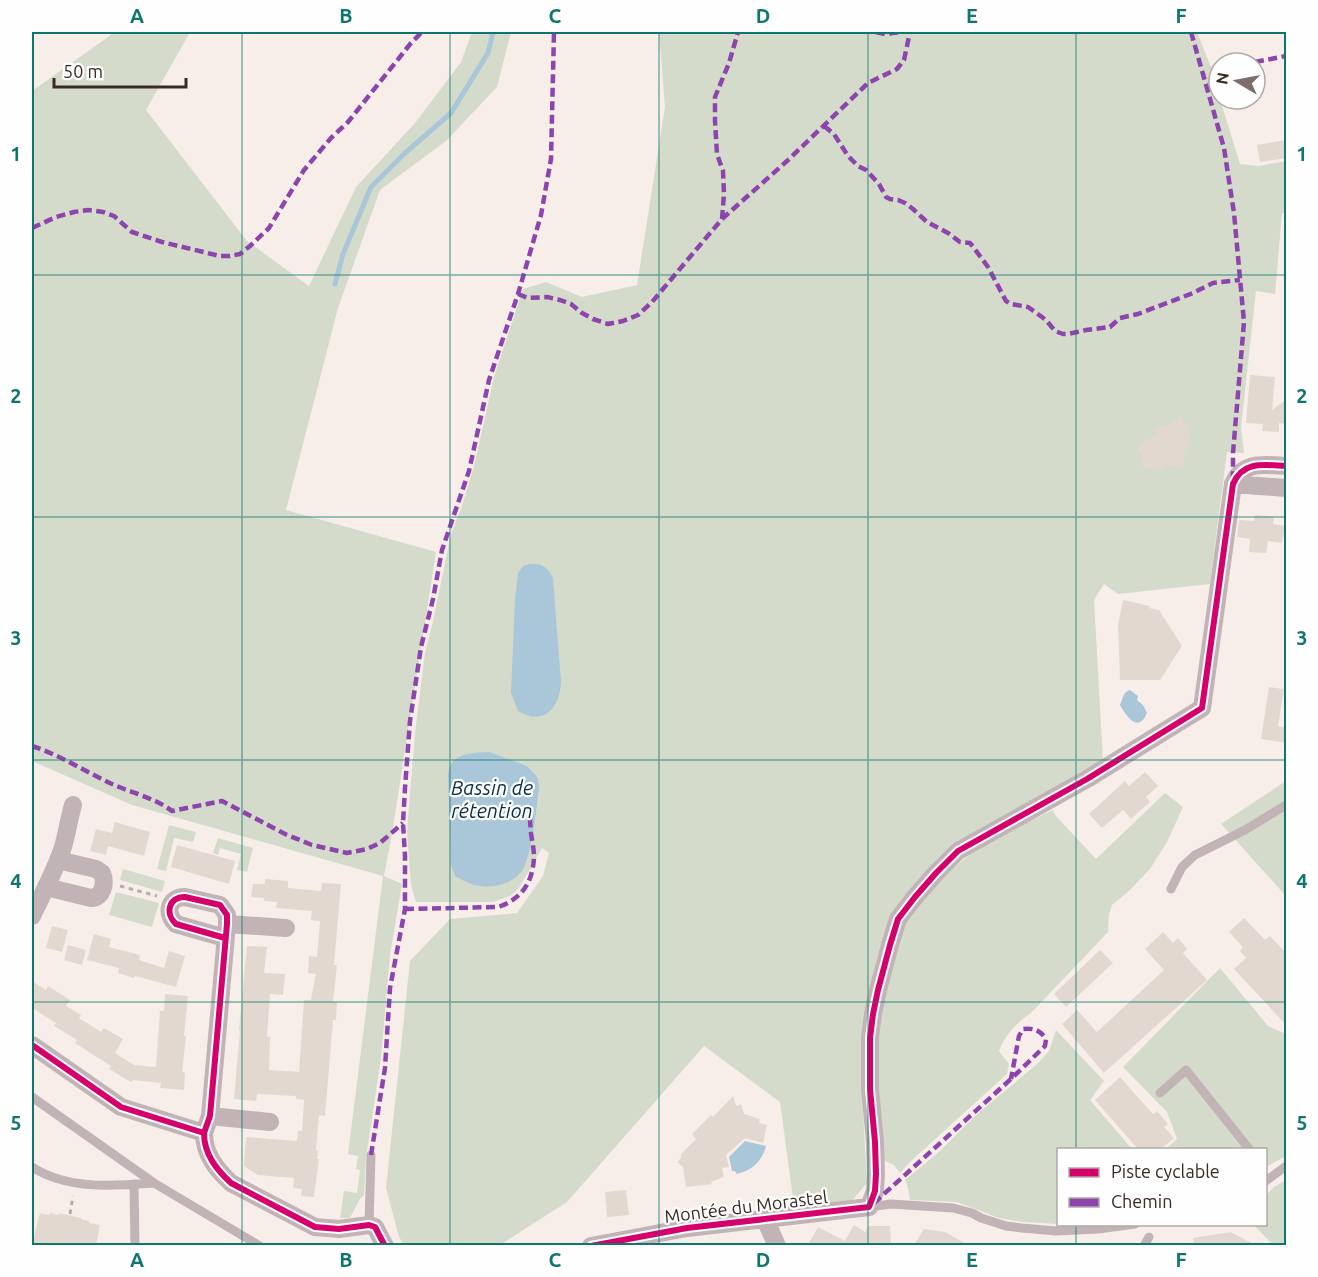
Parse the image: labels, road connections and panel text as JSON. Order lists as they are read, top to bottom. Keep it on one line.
{"streets":{"street":["Montée du Morastel"]},"water":["Bassin de rétention"],"legend":["Piste cyclable","Chemin"],"scale_bar":"50 m","north":"left","grid":{"columns":["A","B","C","D","E","F"],"rows":["1","2","3","4","5"]}}
